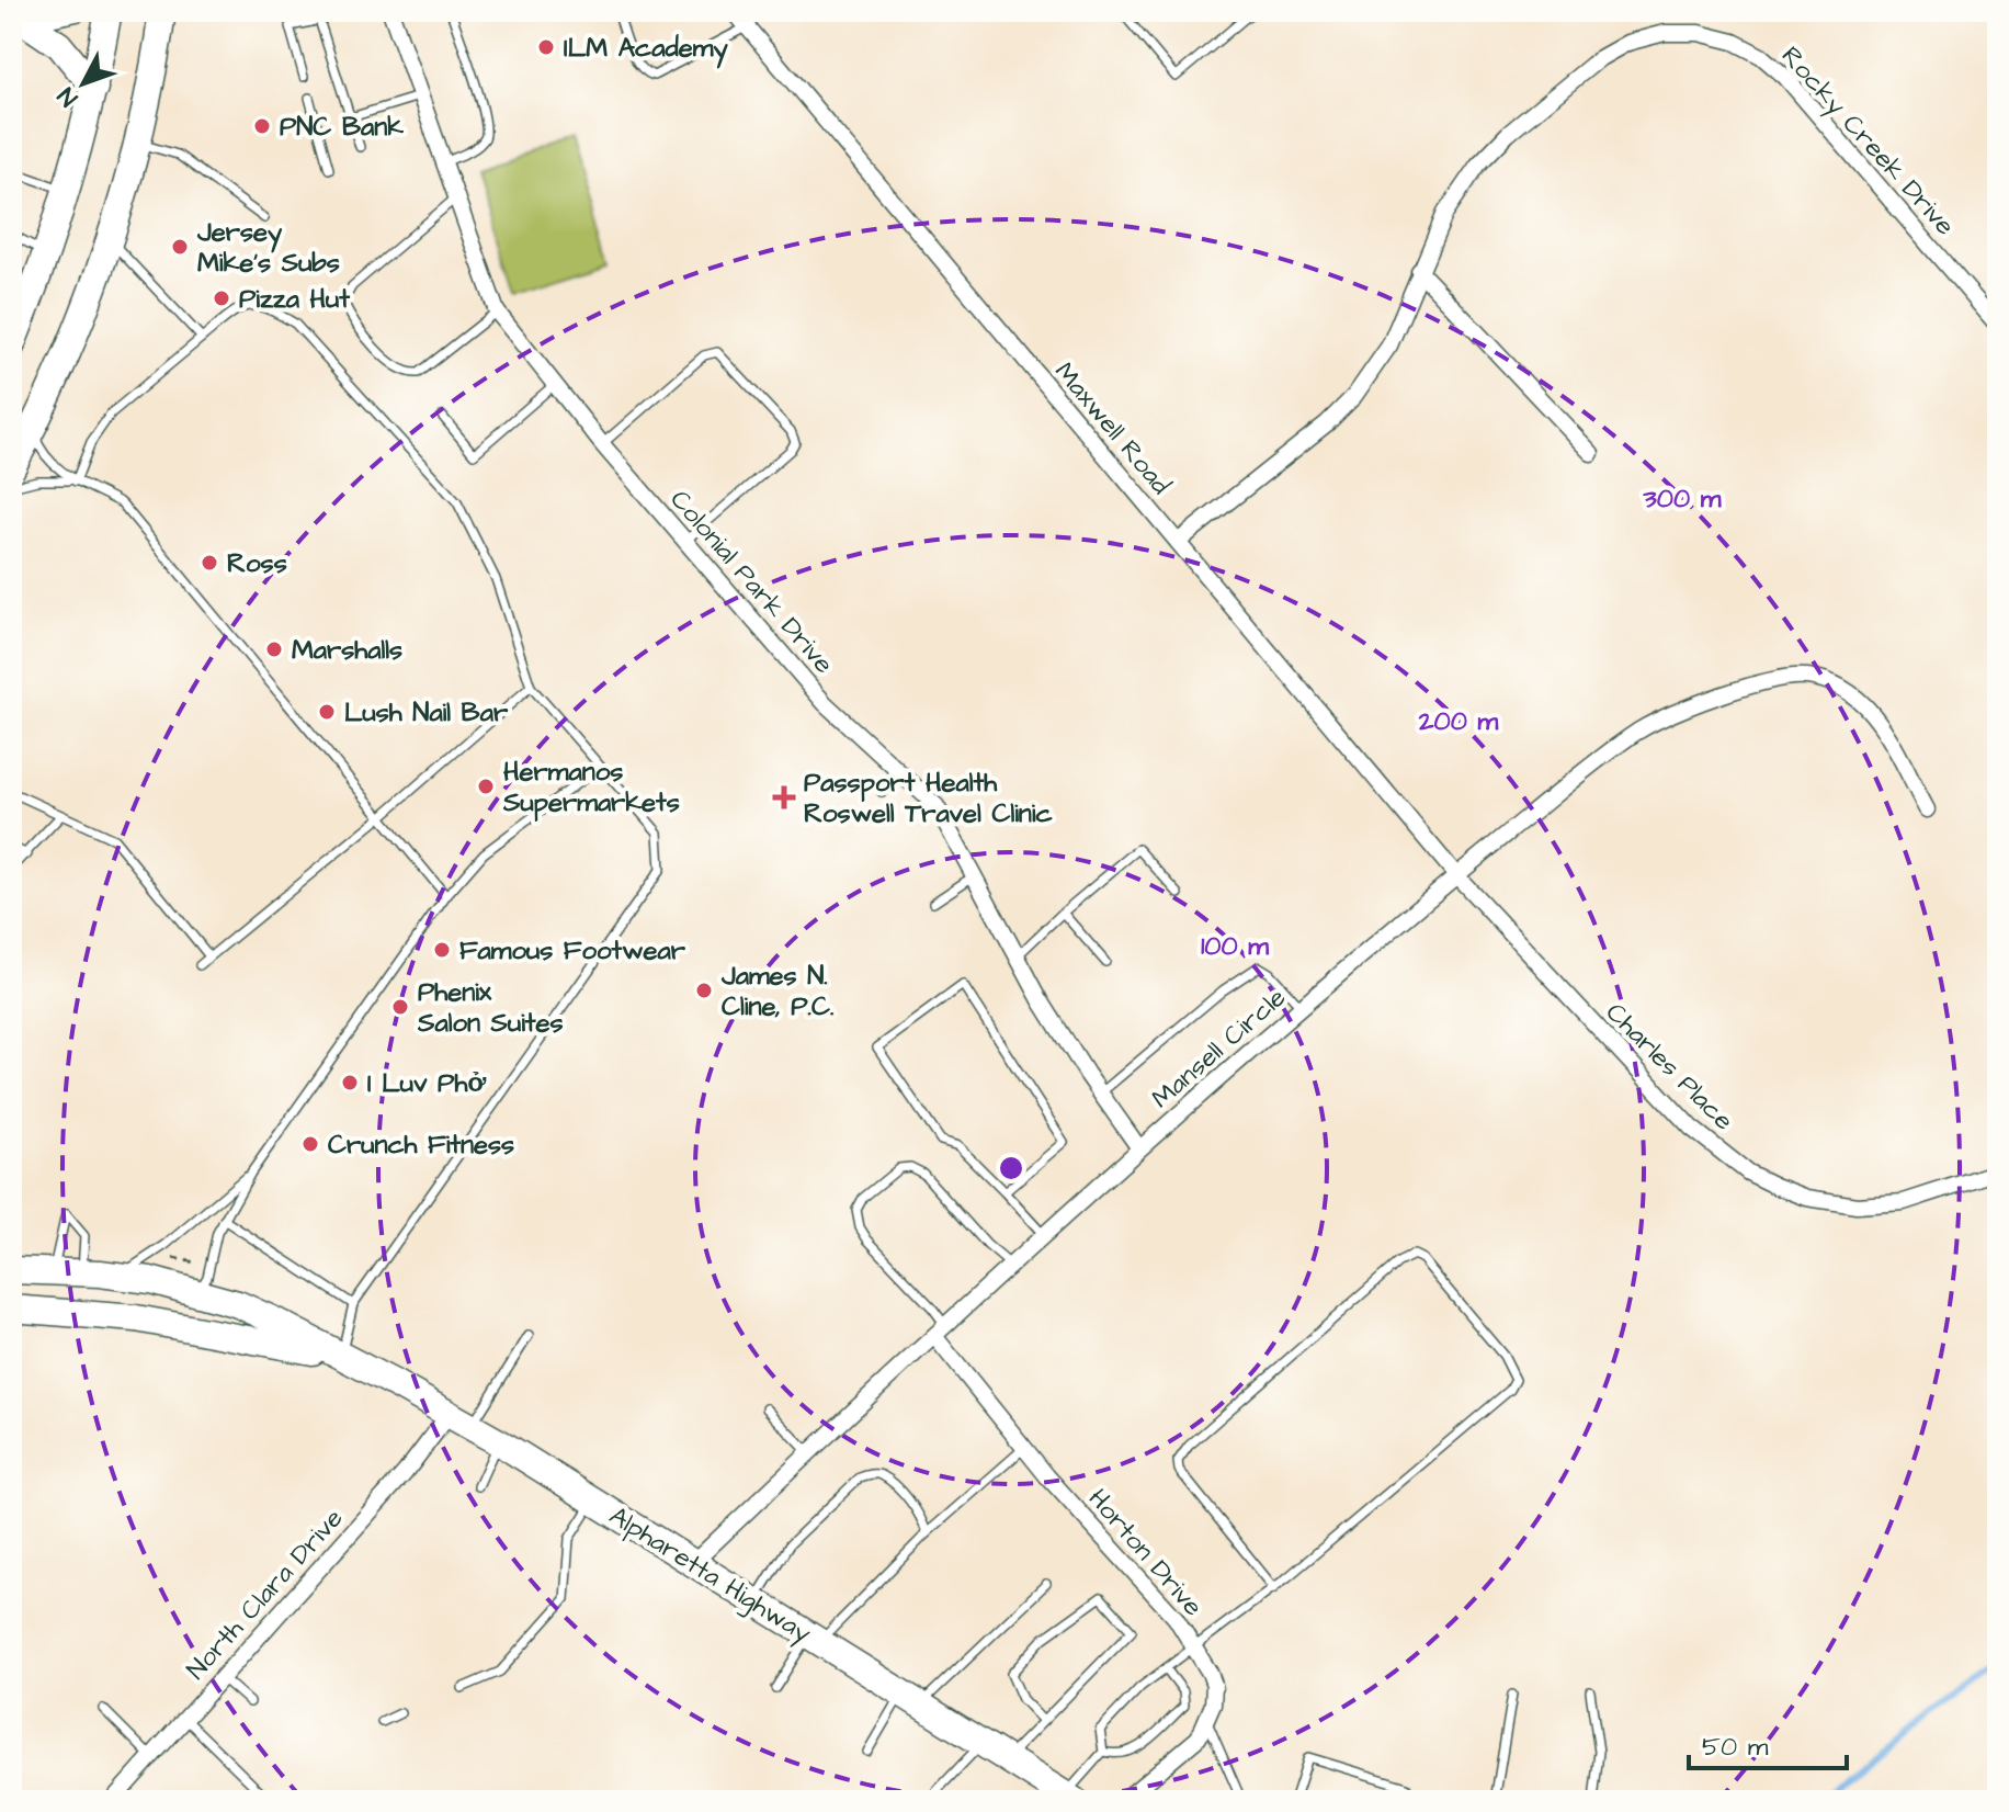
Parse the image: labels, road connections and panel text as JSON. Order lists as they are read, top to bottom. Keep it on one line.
{"streets":{"main road":["Alpharetta Highway"],"street":["Rocky Creek Drive","Maxwell Road","Colonial Park Drive","Mansell Circle","Charles Place","Horton Drive","North Clara Drive"]},"crossings":[["Rocky Creek Drive","Maxwell Road"],["Maxwell Road","Mansell Circle"],["Maxwell Road","Charles Place"],["Colonial Park Drive","Mansell Circle"],["Mansell Circle","Charles Place"],["Mansell Circle","Horton Drive"],["Mansell Circle","Alpharetta Highway"],["Alpharetta Highway","North Clara Drive"]],"places":{"other":["ILM Academy","PNC Bank","Jersey Mike's Subs","Pizza Hut","Ross","Marshalls","Lush Nail Bar","Hermanos Supermarkets","Famous Footwear","James N. Cline, P.C.","Phenix Salon Suites","I Luv Phở","Crunch Fitness"],"health":["Passport Health Roswell Travel Clinic"]},"scale_bar":"50 m","north":"bottom left","rings":["300 m","200 m","100 m"]}
